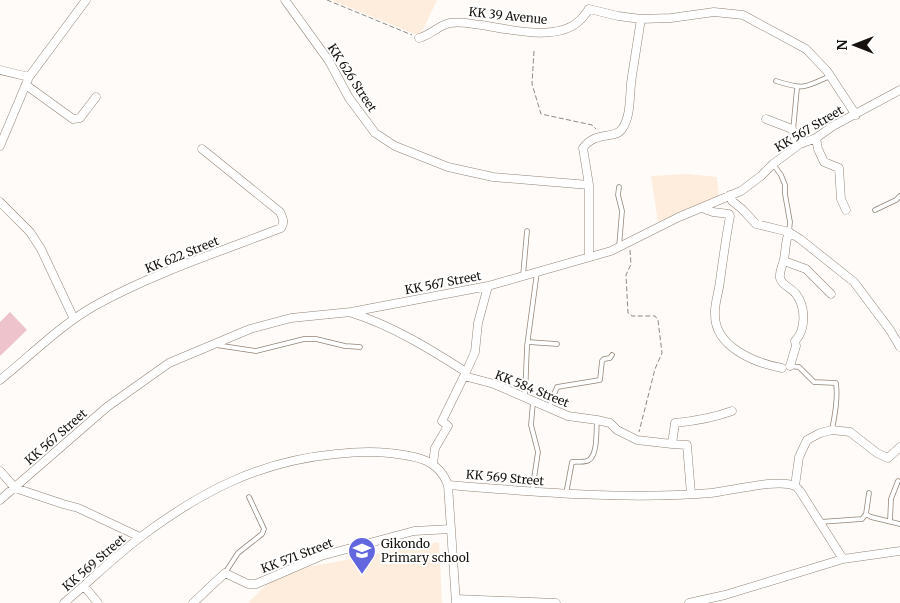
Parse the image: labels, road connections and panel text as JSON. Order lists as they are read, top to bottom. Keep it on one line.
{"streets":{"street":["KK 39 Avenue","KK 626 Street","KK 567 Street","KK 622 Street","KK 584 Street","KK 569 Street","KK 571 Street"]},"crossings":[["KK 567 Street","KK 584 Street"]],"places":{"school or university":["Gikondo Primary school"]},"north":"left"}
